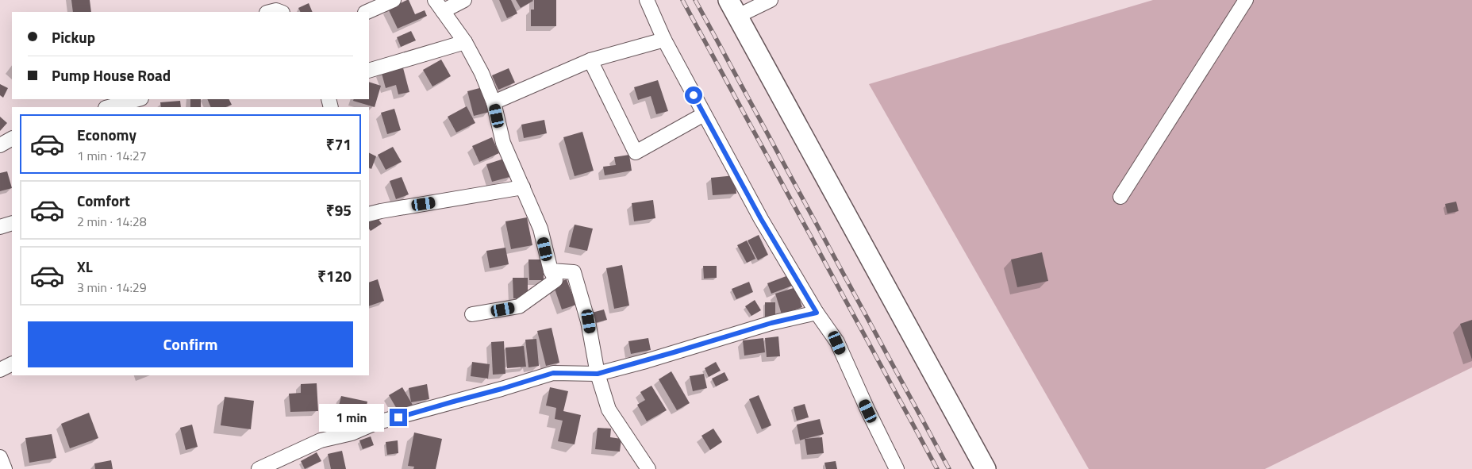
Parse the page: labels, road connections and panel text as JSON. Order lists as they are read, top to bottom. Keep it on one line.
{"page":{"banner":["Pickup","Pump House Road"],"list":[{"name":"Economy","note":"1 min · 14:27","value":"₹71"},{"name":"Comfort","note":"2 min · 14:28","value":"₹95"},{"name":"XL","note":"3 min · 14:29","value":"₹120"}],"buttons":"Confirm","bubble":"1 min"}}
